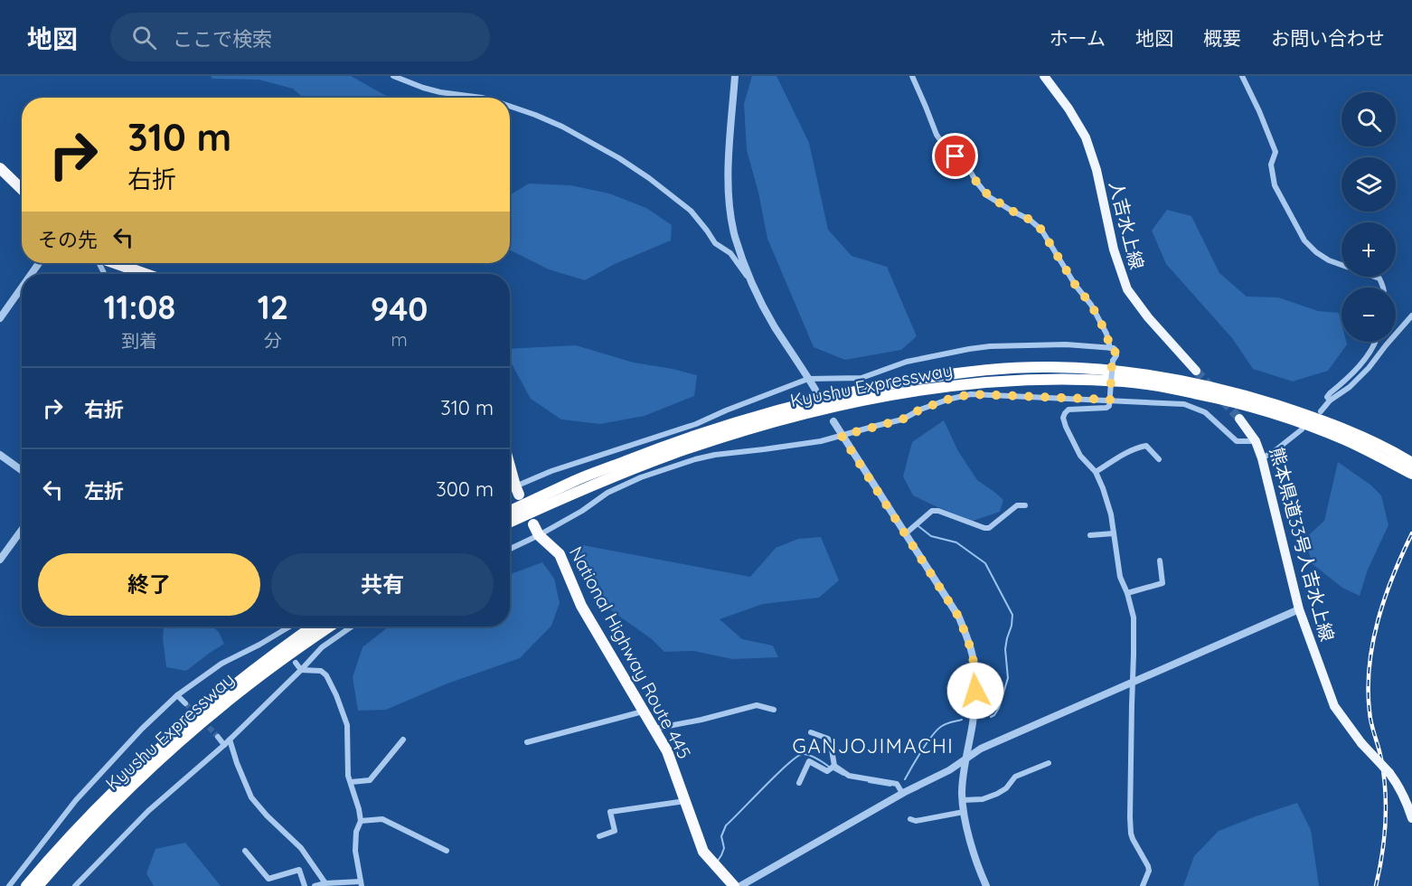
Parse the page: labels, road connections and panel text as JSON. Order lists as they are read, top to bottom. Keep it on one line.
{"streets":{"highway":["Kyushu Expressway","National Highway Route 445"],"main road":["人吉水上線","熊本県道33号人吉水上線"]},"districts":["GANJOJIMACHI"],"page":{"header":"地図","search":"ここで検索","nav":["ホーム","地図","概要","お問い合わせ"],"map_buttons":["+","−"],"turn":["310 m","右折"],"then":"その先","eta":["11:08","到着","12","分","940","m"],"list":[{"name":"右折","value":"310 m"},{"name":"左折","value":"300 m"}],"buttons":["終了","共有"]}}
